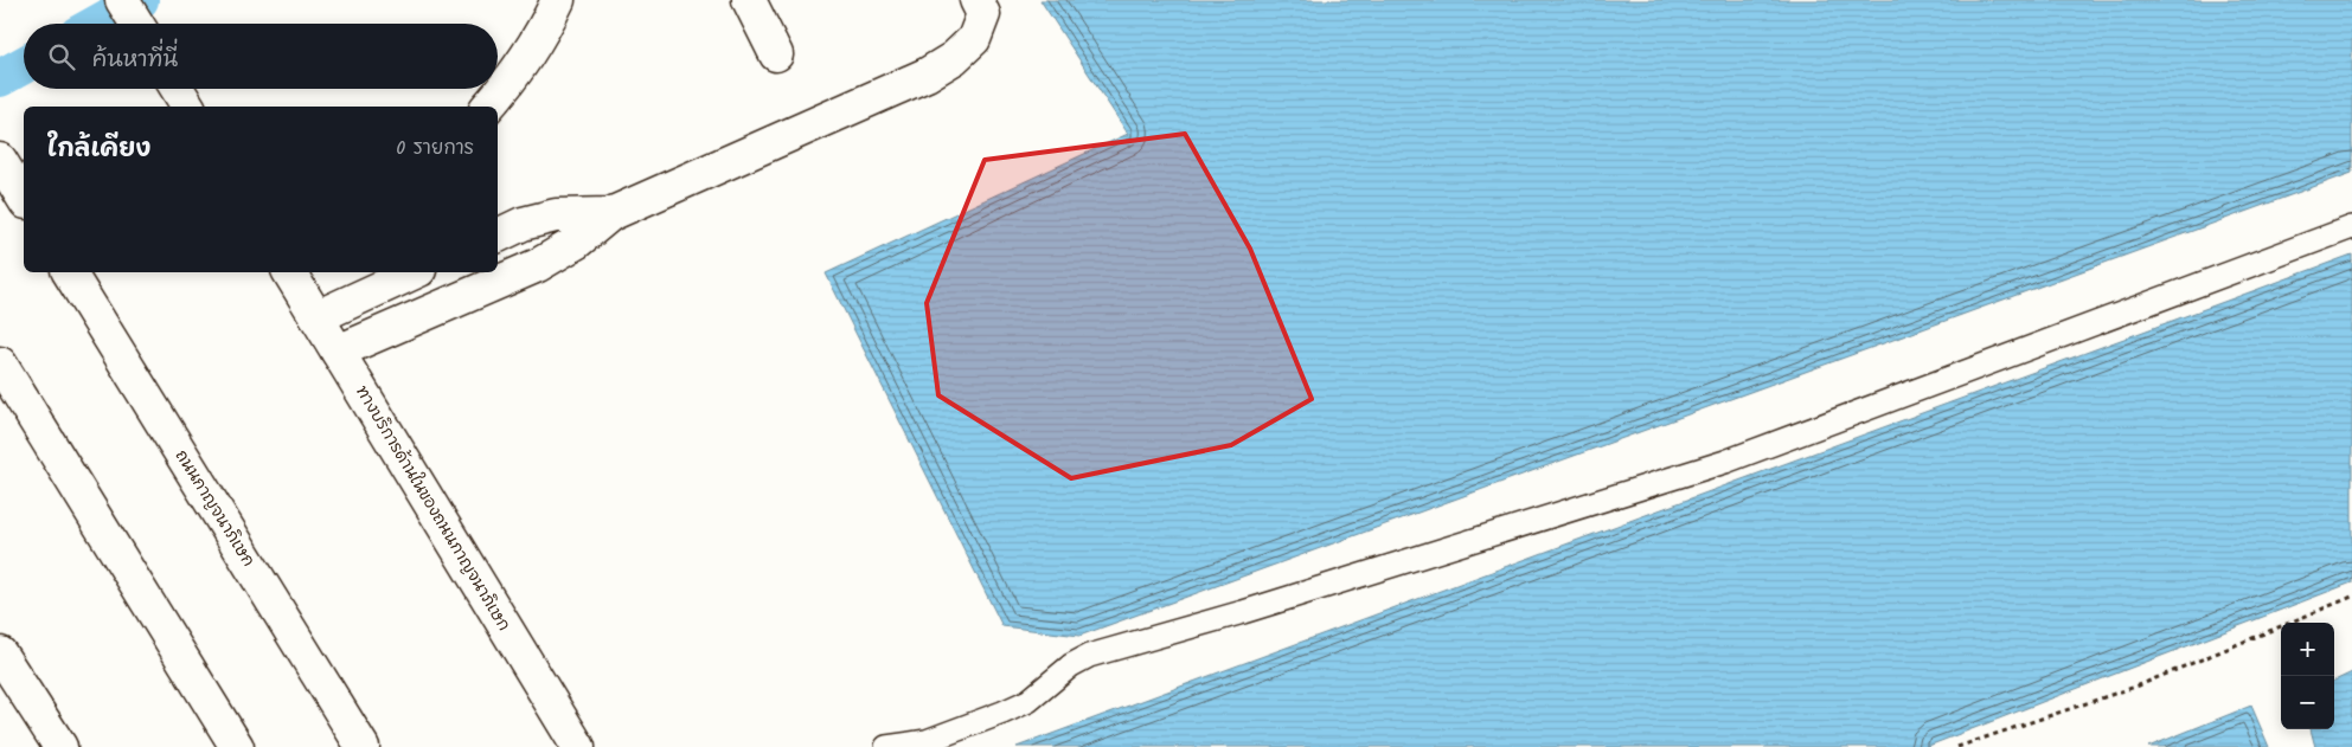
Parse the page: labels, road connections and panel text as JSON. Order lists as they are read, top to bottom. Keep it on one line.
{"streets":{"main road":["ถนนกาญจนาภิเษก","ทางบริการด้านในของถนนกาญจนาภิเษก"]},"page":{"search":"ค้นหาที่นี่","heading":["ใกล้เคียง","0 รายการ"],"map_buttons":["+","−"]}}
